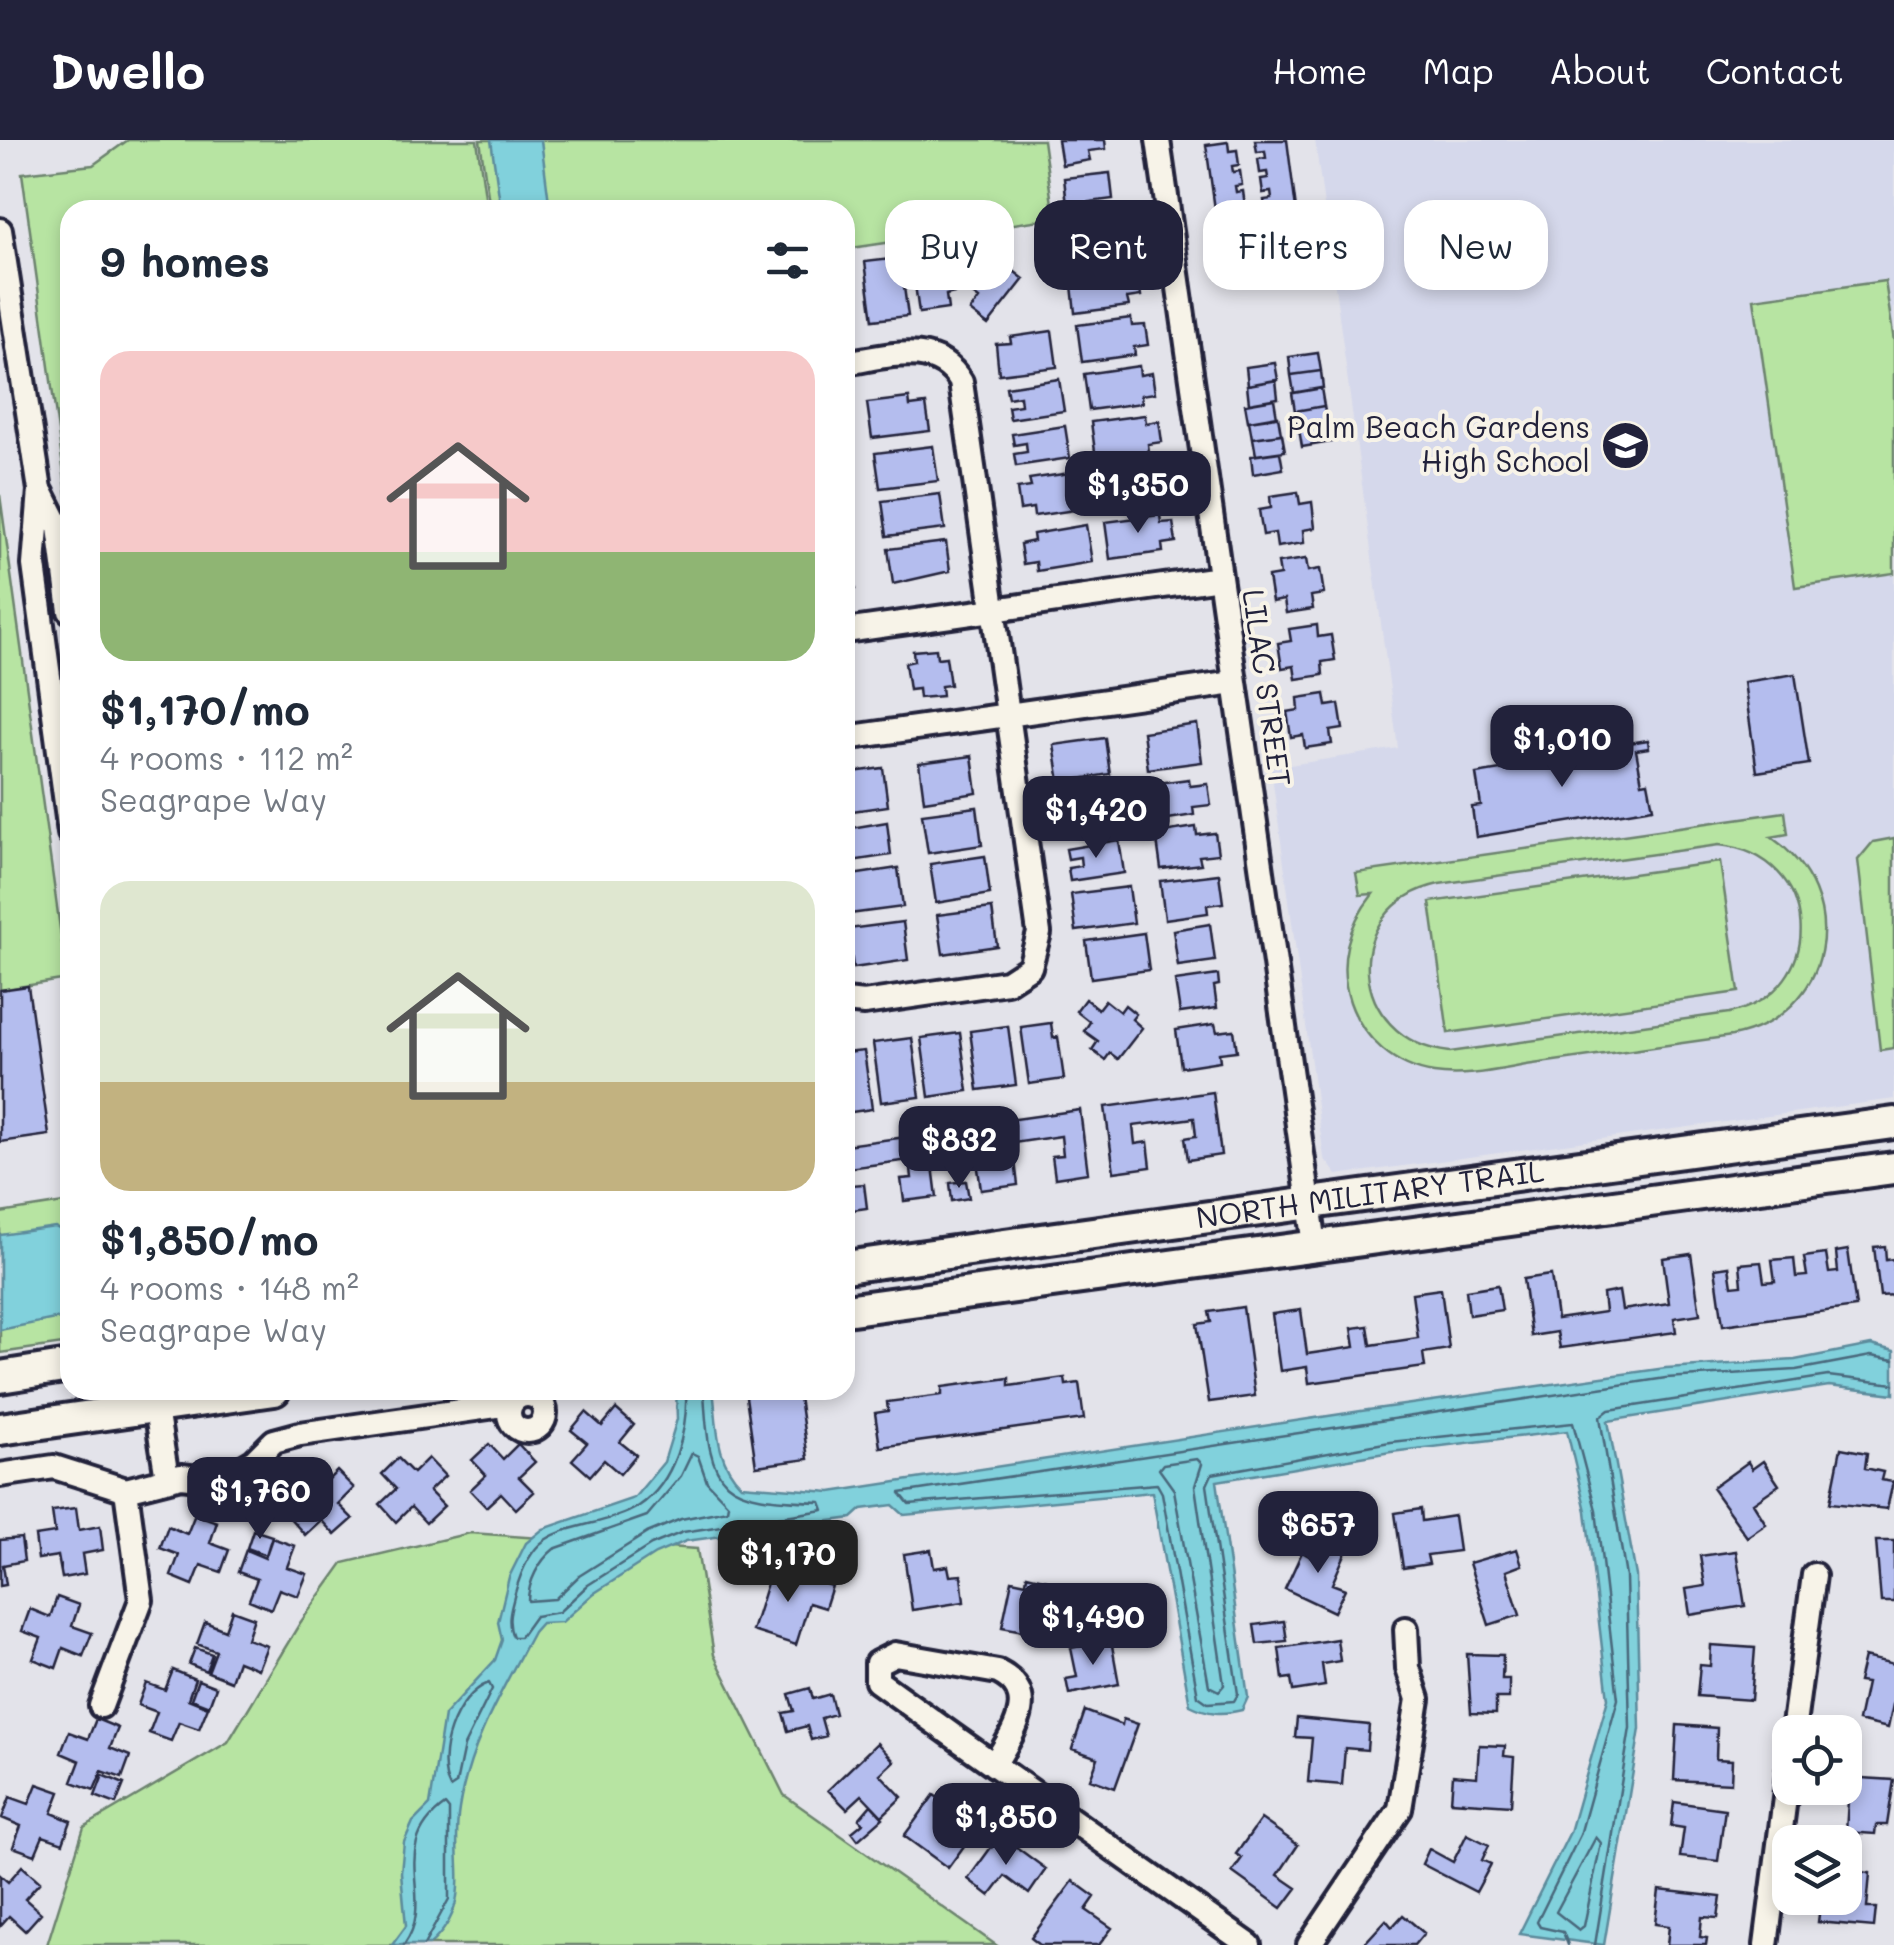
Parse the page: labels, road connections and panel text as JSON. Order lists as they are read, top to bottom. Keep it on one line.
{"streets":{"main road":["NORTH MILITARY TRAIL"],"street":["LILAC STREET"]},"crossings":[["LILAC STREET","NORTH MILITARY TRAIL"]],"places":{"school or university":["Palm Beach Gardens High School"]},"page":{"header":"Dwello","nav":["Home","Map","About","Contact"],"chip":["Buy","Rent","Filters","New"],"heading":"9 homes","list":[{"name":"$1,170/mo","note":"4 rooms · 112 m² · Seagrape Way"},{"name":"$1,850/mo","note":"4 rooms · 148 m² · Seagrape Way"}],"price":["$1,350","$1,010","$1,420","$832","$1,760","$657","$1,170","$1,490","$1,850"]}}
